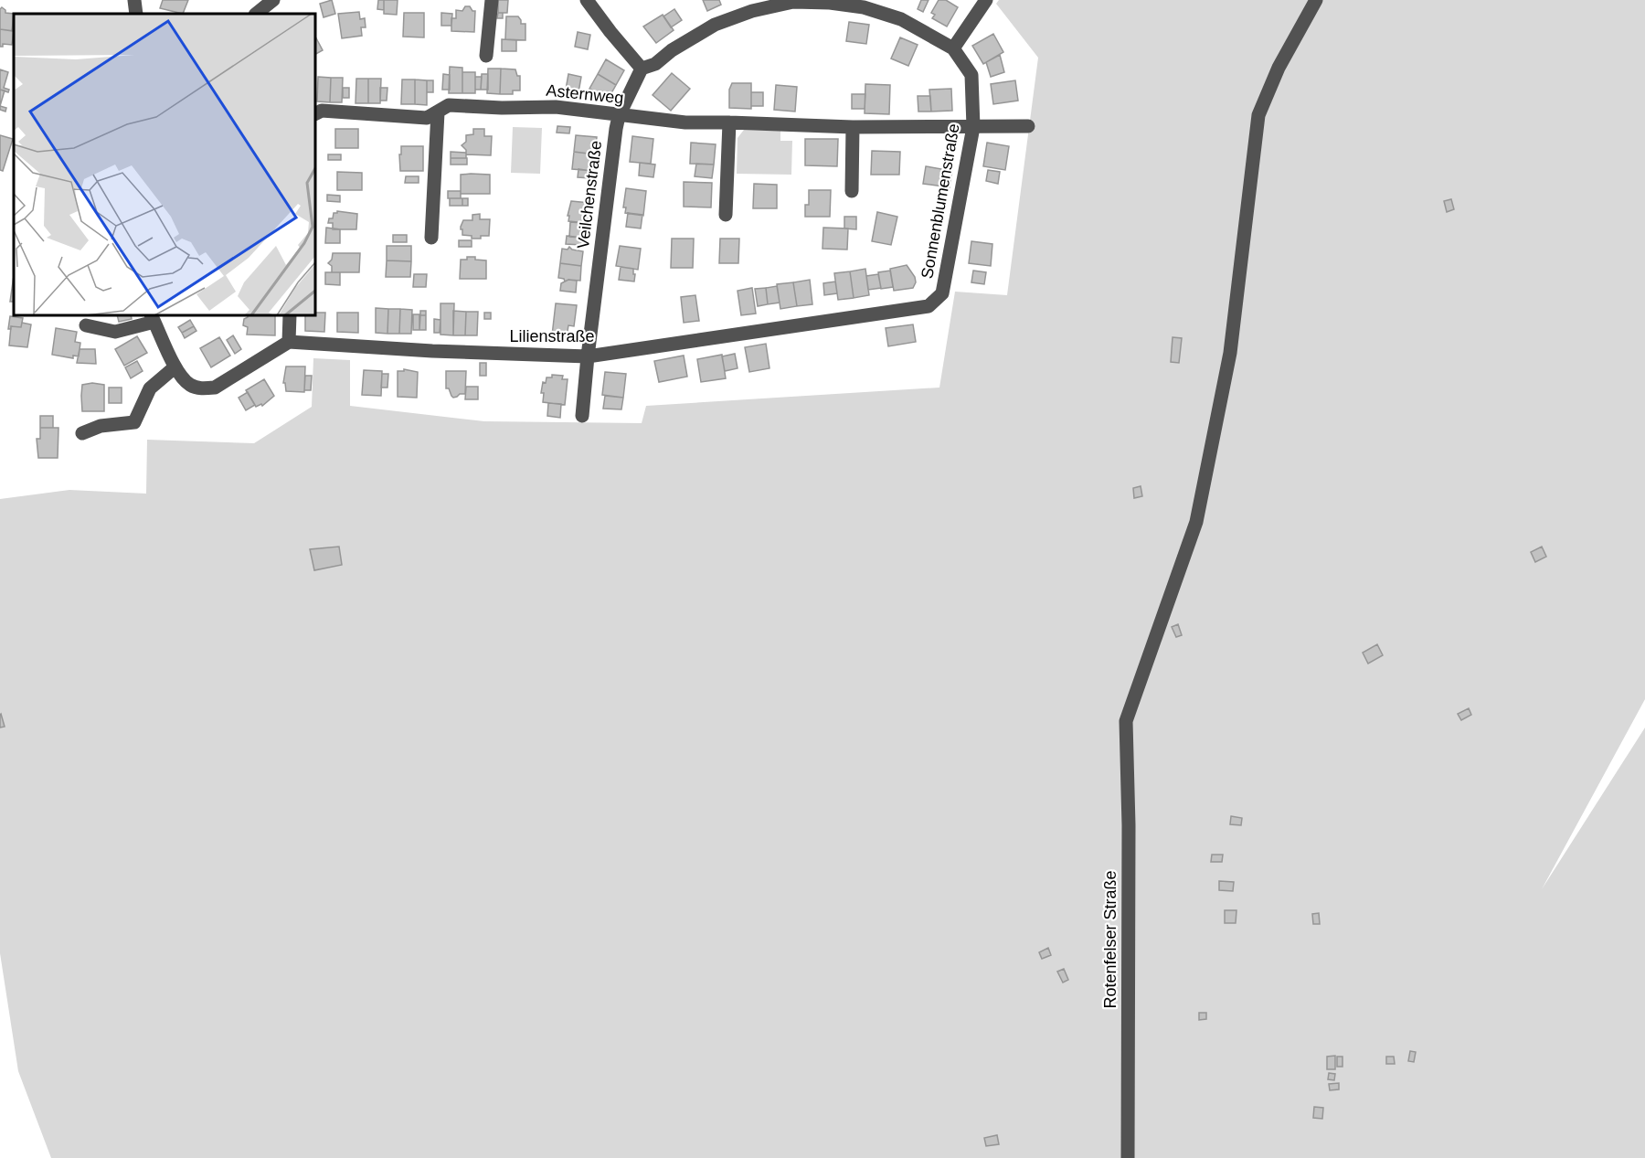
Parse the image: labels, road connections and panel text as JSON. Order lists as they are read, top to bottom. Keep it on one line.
{"streets":{"street":["Asternweg","Veilchenstraße","Sonnenblumenstraße","Lilienstraße","Rotenfelser Straße"]},"crossings":[["Asternweg","Veilchenstraße"],["Asternweg","Sonnenblumenstraße"],["Veilchenstraße","Lilienstraße"],["Sonnenblumenstraße","Lilienstraße"]]}
